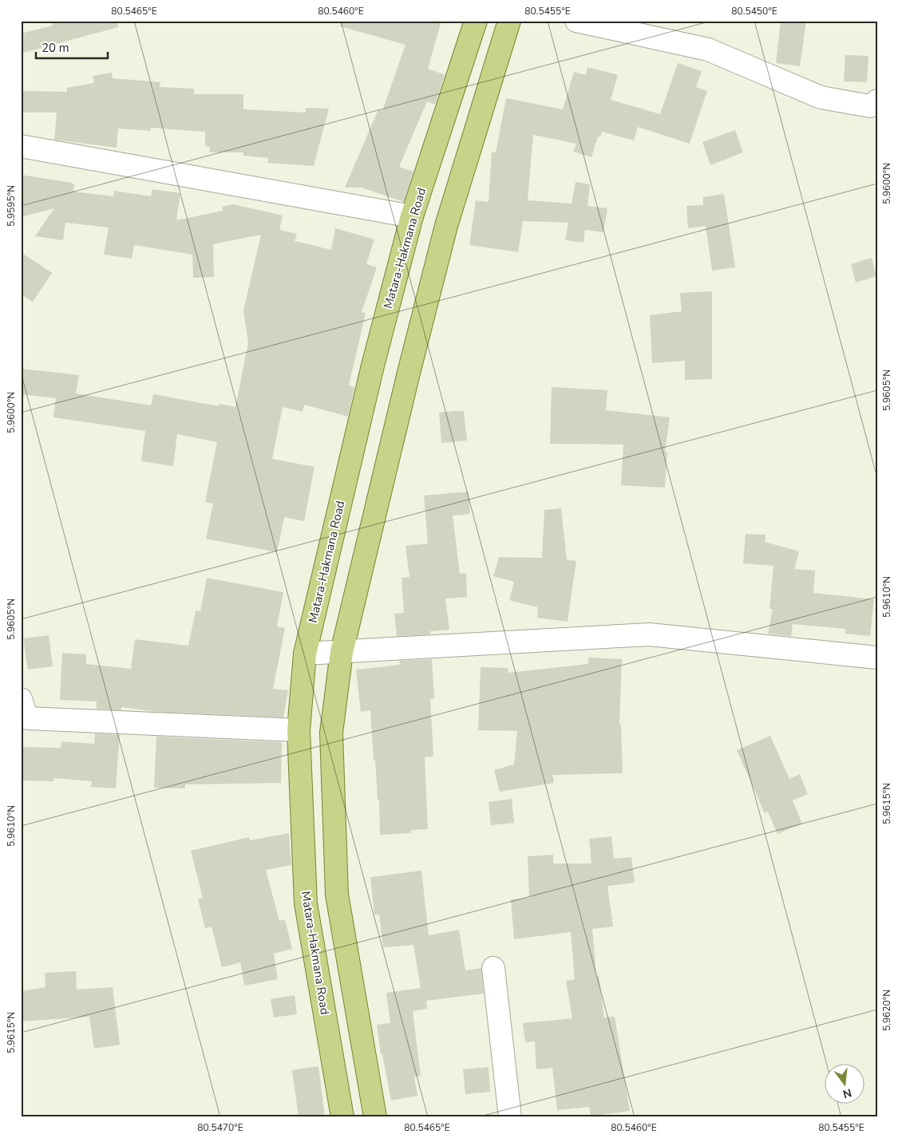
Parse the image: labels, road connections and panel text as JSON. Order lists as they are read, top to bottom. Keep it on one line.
{"streets":{"main road":["Matara-Hakmana Road"]},"scale_bar":"20 m","north":"bottom","coordinates":["80.5465°E","80.5460°E","80.5455°E","80.5450°E","5.9600°N","5.9595°N","5.9605°N","5.9610°N","5.9615°N","5.9620°N","80.5470°E"]}
